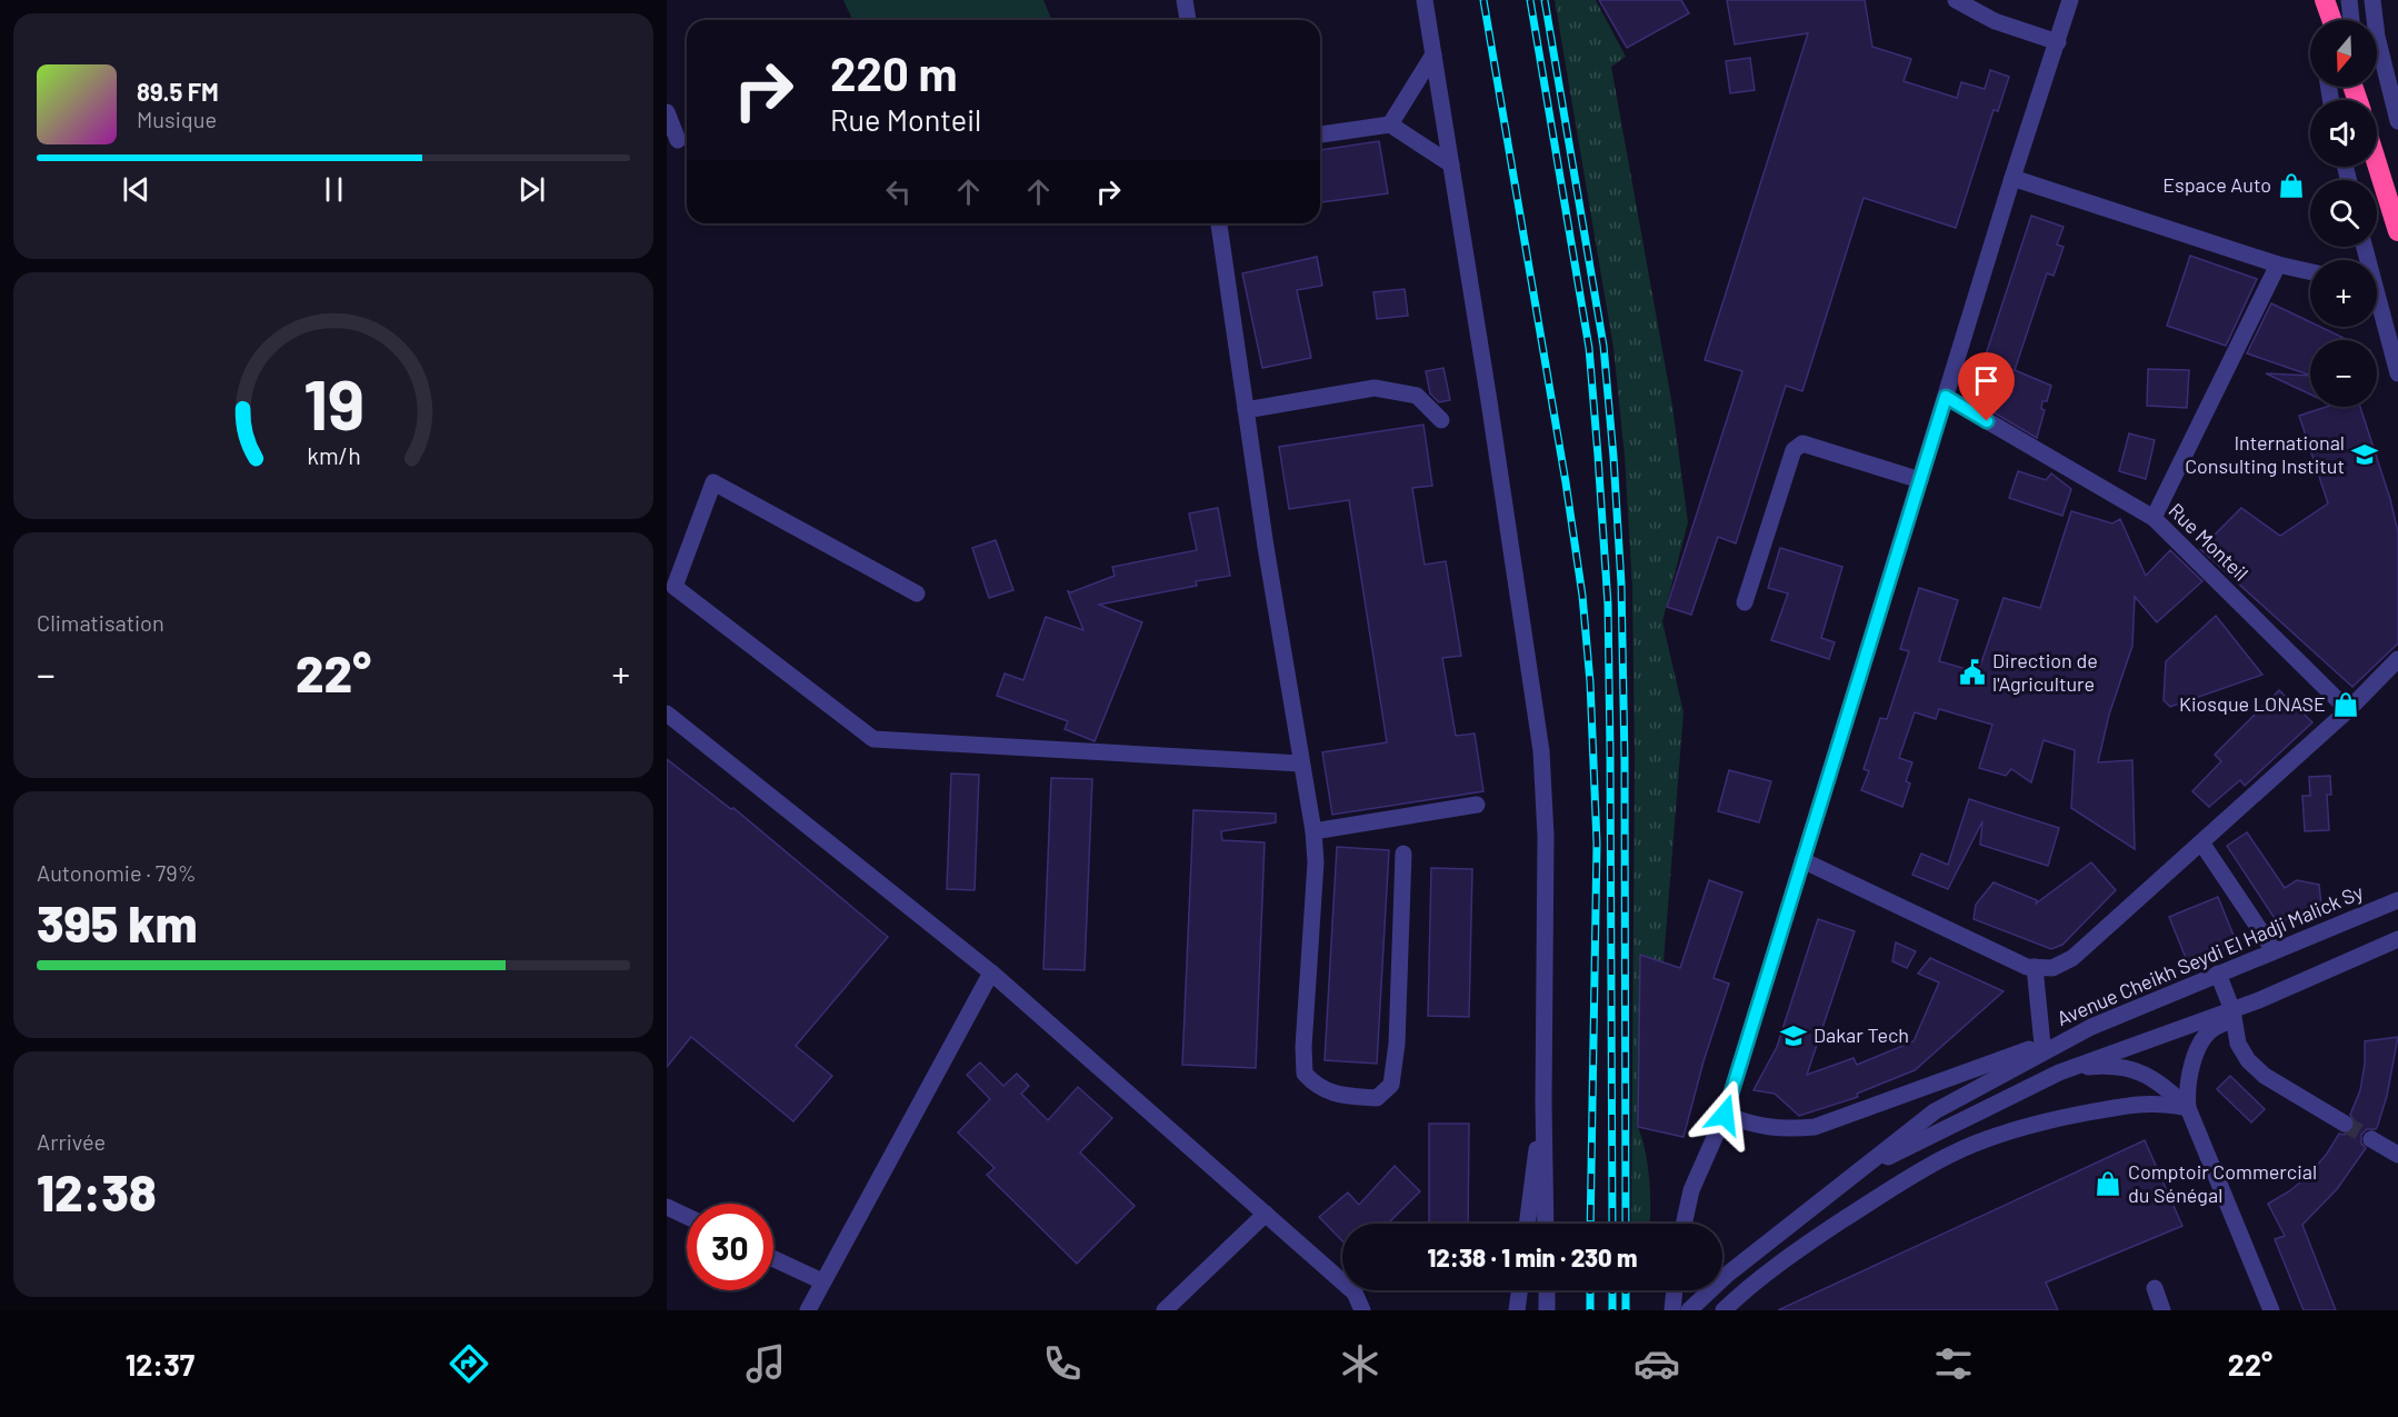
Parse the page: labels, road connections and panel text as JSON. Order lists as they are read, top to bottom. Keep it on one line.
{"streets":{"street":["Rue Monteil","Avenue Cheikh Seydi El Hadji Malick Sy"]},"places":{"shop":["Espace Auto","Kiosque LONASE","Comptoir Commercial du Sénégal"],"school or university":["International Consulting Institut","Dakar Tech"],"public building":["Direction de l'Agriculture"]},"north":"bottom","page":{"map_buttons":["+","−"],"turn":["220 m","Rue Monteil"],"song":["89.5 FM","Musique"],"tile":["Climatisation",["Autonomie · 79%","395 km"],["Arrivée","12:38"]],"heat":["−","22°","+"],"limit":"30","trip":"12:38 · 1 min · 230 m","tabs":["12:37","22°"],"gauge":["19","km/h"]}}
